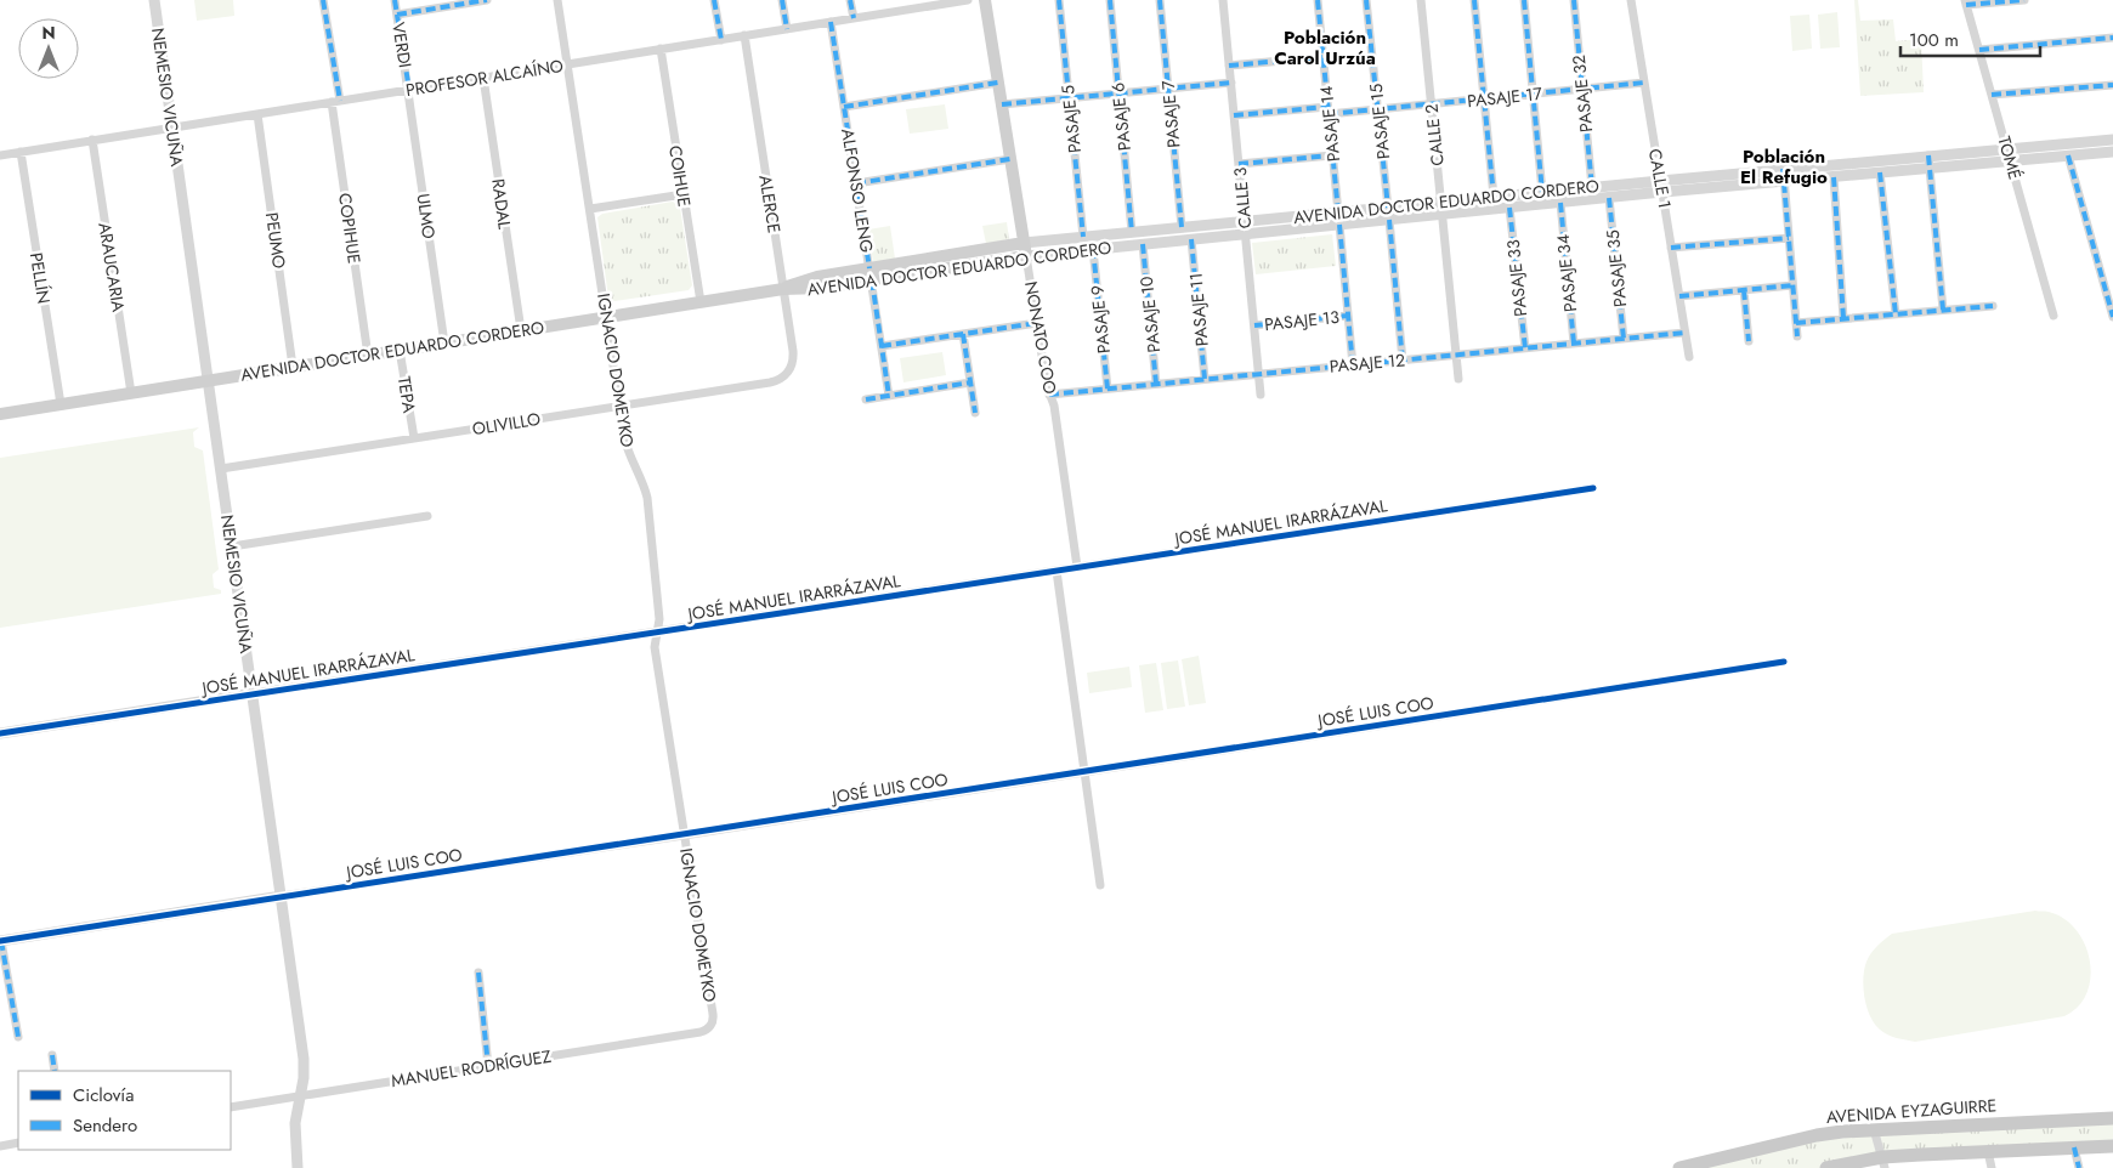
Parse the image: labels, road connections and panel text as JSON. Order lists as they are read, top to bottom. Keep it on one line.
{"streets":{"main road":["AVENIDA DOCTOR EDUARDO CORDERO","NONATO COO","AVENIDA EYZAGUIRRE"],"street":["VERDI","PROFESOR ALCAÍNO","PASAJE 32","NEMESIO VICUÑA","PASAJE 17","PASAJE 7","PASAJE 6","PASAJE 5","PASAJE 15","PASAJE 14","CALLE 2","TOMÉ","COIHUE","CALLE 1","ALFONSO LENG","CALLE 3","RADAL","ALERCE","ULMO","COPIHUE","PEUMO","ARAUCARIA","PASAJE 35","PASAJE 34","PELLÍN","PASAJE 33","PASAJE 11","PASAJE 10","PASAJE 9","PASAJE 13","PASAJE 12","IGNACIO DOMEYKO","TEPA","OLIVILLO","JOSÉ MANUEL IRARRÁZAVAL","JOSÉ LUIS COO","MANUEL RODRÍGUEZ"]},"crossings":[["VERDI","PROFESOR ALCAÍNO"],["VERDI","ULMO"],["PROFESOR ALCAÍNO","NEMESIO VICUÑA"],["PROFESOR ALCAÍNO","COIHUE"],["PROFESOR ALCAÍNO","ALFONSO LENG"],["PROFESOR ALCAÍNO","RADAL"],["PROFESOR ALCAÍNO","ALERCE"],["PROFESOR ALCAÍNO","ULMO"],["PROFESOR ALCAÍNO","COPIHUE"],["PROFESOR ALCAÍNO","PEUMO"],["PROFESOR ALCAÍNO","ARAUCARIA"],["PROFESOR ALCAÍNO","PELLÍN"],["PROFESOR ALCAÍNO","IGNACIO DOMEYKO"],["PASAJE 32","PASAJE 17"],["PASAJE 32","AVENIDA DOCTOR EDUARDO CORDERO"],["NEMESIO VICUÑA","AVENIDA DOCTOR EDUARDO CORDERO"],["NEMESIO VICUÑA","OLIVILLO"],["NEMESIO VICUÑA","JOSÉ MANUEL IRARRÁZAVAL"],["NEMESIO VICUÑA","JOSÉ LUIS COO"],["NEMESIO VICUÑA","MANUEL RODRÍGUEZ"],["PASAJE 17","PASAJE 15"],["PASAJE 17","PASAJE 14"],["PASAJE 17","CALLE 2"],["PASAJE 17","CALLE 1"],["PASAJE 17","CALLE 3"],["PASAJE 7","AVENIDA DOCTOR EDUARDO CORDERO"],["PASAJE 6","AVENIDA DOCTOR EDUARDO CORDERO"],["PASAJE 5","AVENIDA DOCTOR EDUARDO CORDERO"],["PASAJE 15","AVENIDA DOCTOR EDUARDO CORDERO"],["PASAJE 14","AVENIDA DOCTOR EDUARDO CORDERO"],["CALLE 2","AVENIDA DOCTOR EDUARDO CORDERO"],["CALLE 2","PASAJE 12"],["TOMÉ","AVENIDA DOCTOR EDUARDO CORDERO"],["COIHUE","AVENIDA DOCTOR EDUARDO CORDERO"],["CALLE 1","AVENIDA DOCTOR EDUARDO CORDERO"],["CALLE 1","PASAJE 12"],["ALFONSO LENG","AVENIDA DOCTOR EDUARDO CORDERO"],["CALLE 3","AVENIDA DOCTOR EDUARDO CORDERO"],["CALLE 3","PASAJE 13"],["CALLE 3","PASAJE 12"],["AVENIDA DOCTOR EDUARDO CORDERO","RADAL"],["AVENIDA DOCTOR EDUARDO CORDERO","ALERCE"],["AVENIDA DOCTOR EDUARDO CORDERO","ULMO"],["AVENIDA DOCTOR EDUARDO CORDERO","COPIHUE"],["AVENIDA DOCTOR EDUARDO CORDERO","PEUMO"],["AVENIDA DOCTOR EDUARDO CORDERO","ARAUCARIA"],["AVENIDA DOCTOR EDUARDO CORDERO","PASAJE 35"],["AVENIDA DOCTOR EDUARDO CORDERO","PASAJE 34"],["AVENIDA DOCTOR EDUARDO CORDERO","PELLÍN"],["AVENIDA DOCTOR EDUARDO CORDERO","PASAJE 33"],["AVENIDA DOCTOR EDUARDO CORDERO","PASAJE 11"],["AVENIDA DOCTOR EDUARDO CORDERO","PASAJE 10"],["AVENIDA DOCTOR EDUARDO CORDERO","PASAJE 9"],["AVENIDA DOCTOR EDUARDO CORDERO","NONATO COO"],["AVENIDA DOCTOR EDUARDO CORDERO","IGNACIO DOMEYKO"],["AVENIDA DOCTOR EDUARDO CORDERO","TEPA"],["ALERCE","OLIVILLO"],["PASAJE 35","PASAJE 12"],["PASAJE 34","PASAJE 12"],["PASAJE 33","PASAJE 12"],["PASAJE 11","PASAJE 12"],["PASAJE 10","PASAJE 12"],["PASAJE 9","PASAJE 12"],["NONATO COO","PASAJE 12"],["NONATO COO","JOSÉ MANUEL IRARRÁZAVAL"],["IGNACIO DOMEYKO","OLIVILLO"],["IGNACIO DOMEYKO","JOSÉ MANUEL IRARRÁZAVAL"],["IGNACIO DOMEYKO","JOSÉ LUIS COO"],["IGNACIO DOMEYKO","MANUEL RODRÍGUEZ"],["TEPA","OLIVILLO"]],"districts":["Población Carol Urzúa","Población El Refugio"],"legend":["Ciclovía","Sendero"],"scale_bar":"100 m","north":"top"}
